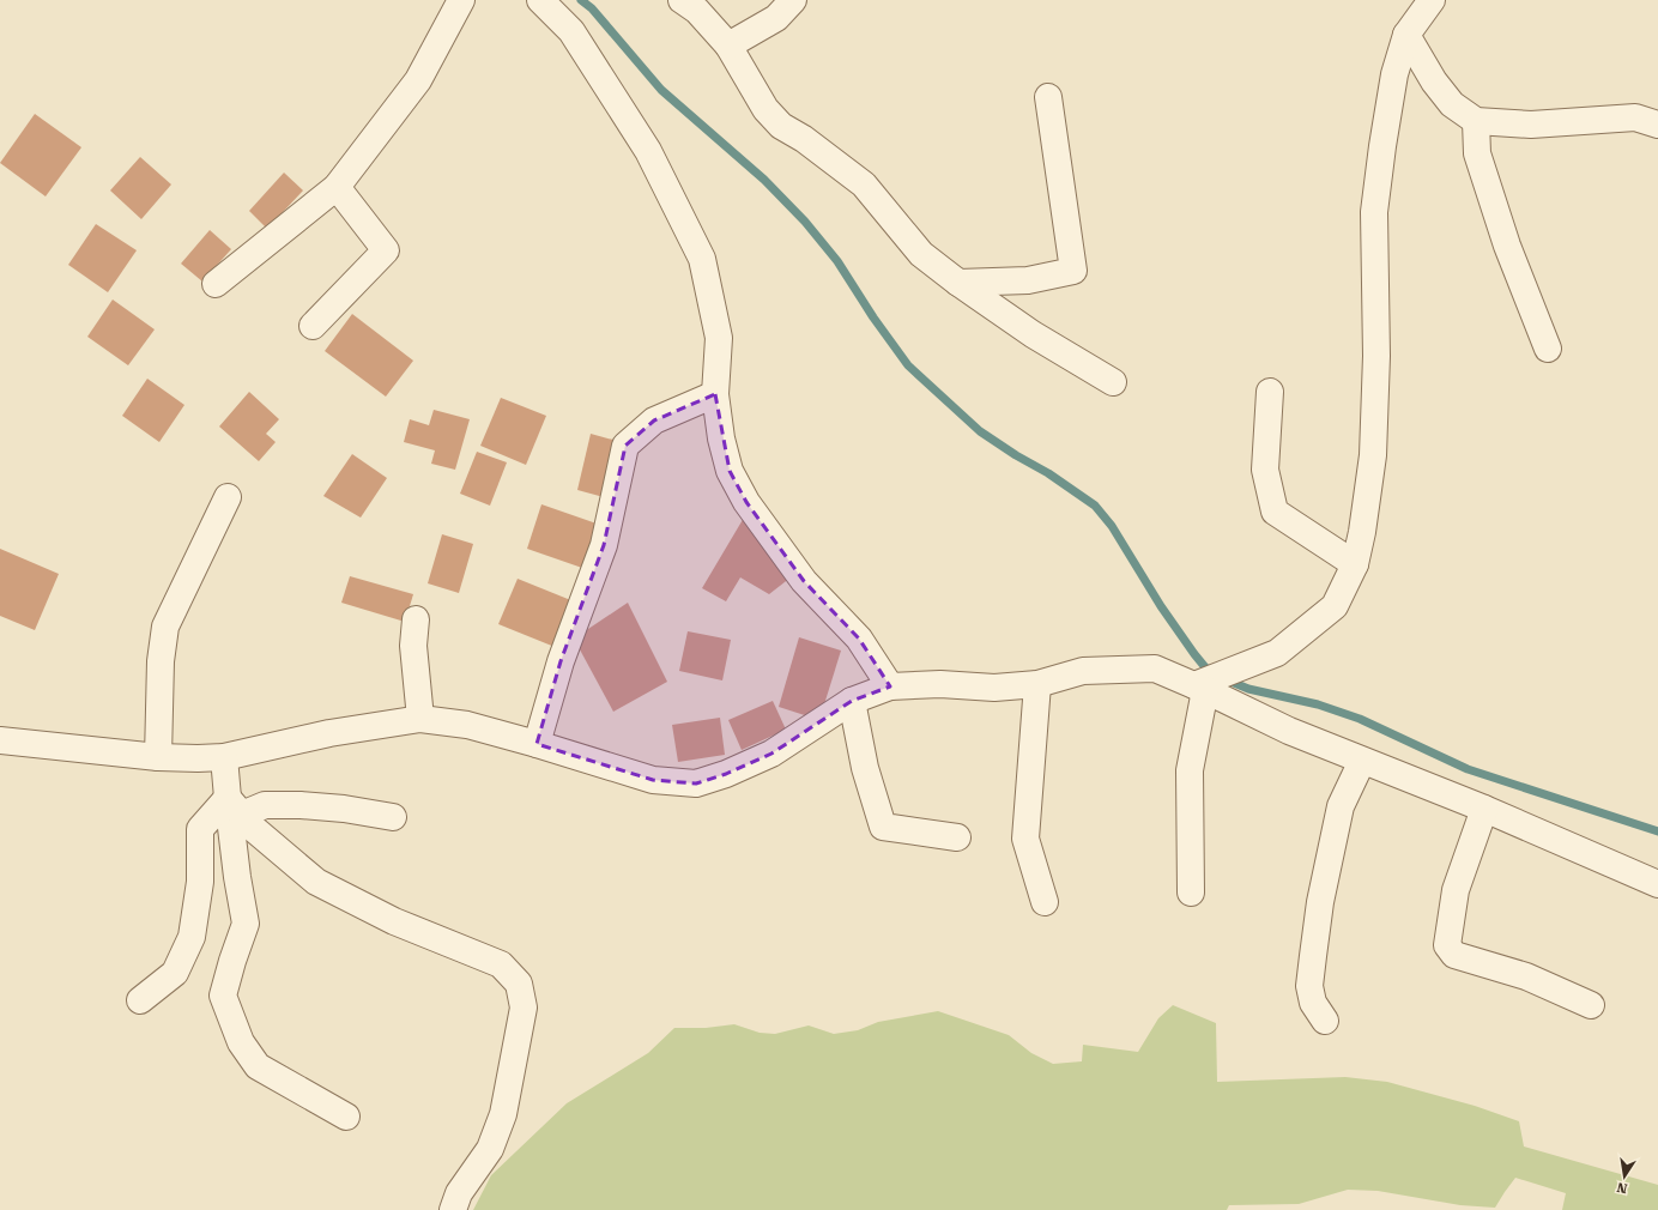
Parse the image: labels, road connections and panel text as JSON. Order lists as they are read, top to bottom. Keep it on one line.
{"north":"bottom"}
